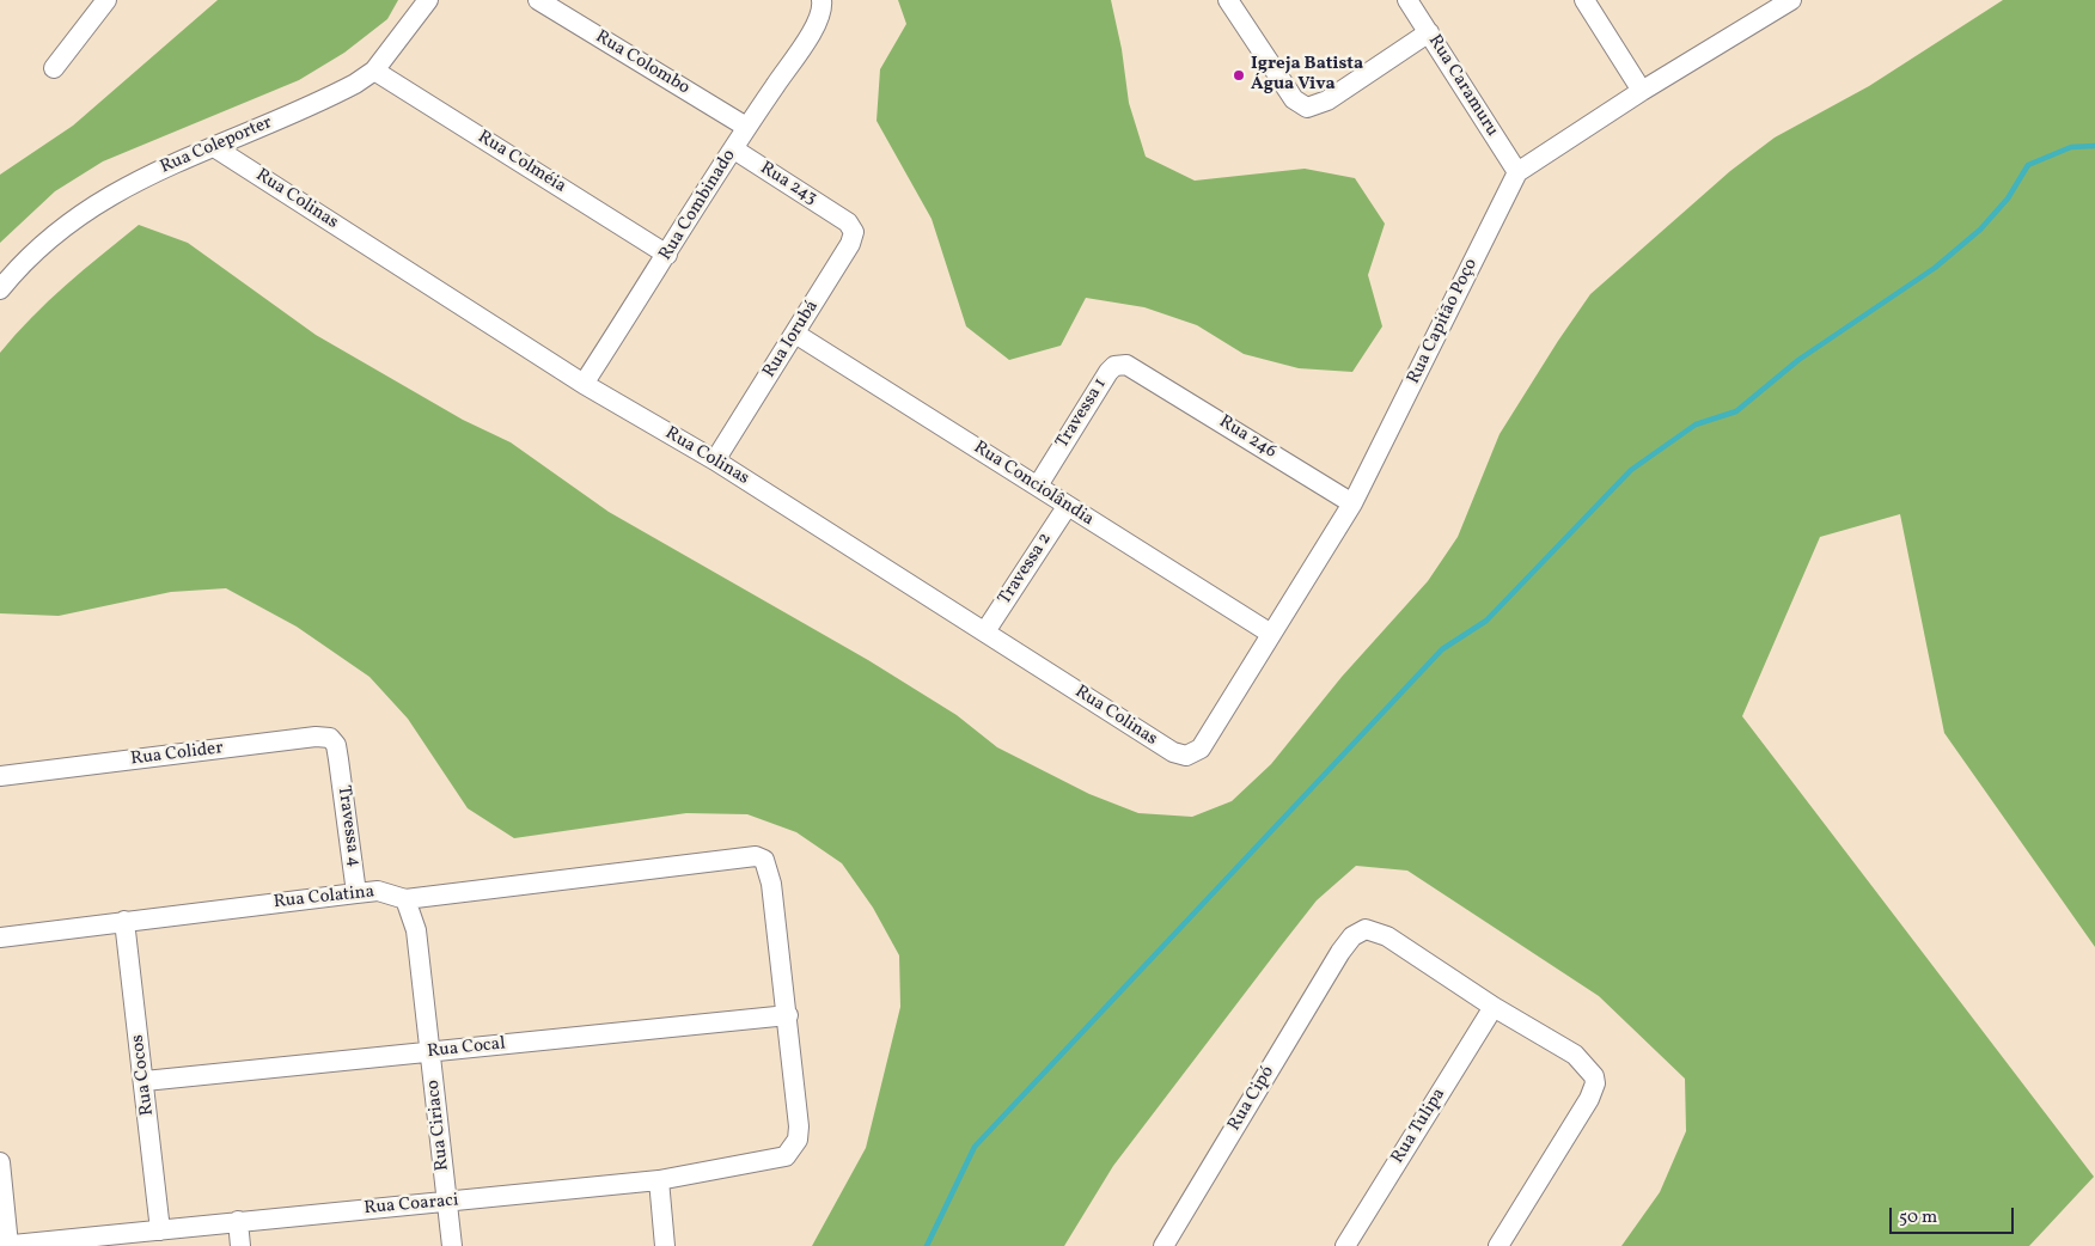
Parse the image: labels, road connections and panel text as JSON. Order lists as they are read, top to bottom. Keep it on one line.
{"streets":{"street":["Rua Colombo","Rua Caramuru","Rua Coleporter","Rua Colméia","Rua 243","Rua Colinas","Rua Combinado","Rua Capitão Poço","Rua Iorubá","Travessa 1","Rua 246","Rua Conciolândia","Travessa 2","Rua Colider","Travessa 4","Rua Colatina","Rua Cocal","Rua Cocos","Rua Cipó","Rua Ciriaco","Rua Tulipa","Rua Coaraci"]},"crossings":[["Rua Colombo","Rua Combinado"],["Rua Caramuru","Rua Capitão Poço"],["Rua Coleporter","Rua Colméia"],["Rua Coleporter","Rua Colinas"],["Rua Colméia","Rua Combinado"],["Rua 243","Rua Combinado"],["Rua 243","Rua Iorubá"],["Rua Colinas","Rua Combinado"],["Rua Colinas","Rua Capitão Poço"],["Rua Colinas","Rua Iorubá"],["Rua Colinas","Travessa 2"],["Rua Capitão Poço","Rua 246"],["Rua Capitão Poço","Rua Conciolândia"],["Rua Iorubá","Rua Conciolândia"],["Travessa 1","Rua 246"],["Travessa 1","Rua Conciolândia"],["Rua Conciolândia","Travessa 2"],["Rua Colider","Travessa 4"],["Travessa 4","Rua Colatina"],["Rua Colatina","Rua Cocal"],["Rua Colatina","Rua Cocos"],["Rua Colatina","Rua Ciriaco"],["Rua Colatina","Rua Coaraci"],["Rua Cocal","Rua Cocos"],["Rua Cocal","Rua Ciriaco"],["Rua Cocal","Rua Coaraci"],["Rua Cocos","Rua Coaraci"],["Rua Cipó","Rua Tulipa"],["Rua Ciriaco","Rua Coaraci"]],"places":["Igreja Batista Água Viva"],"scale_bar":"50 m"}
